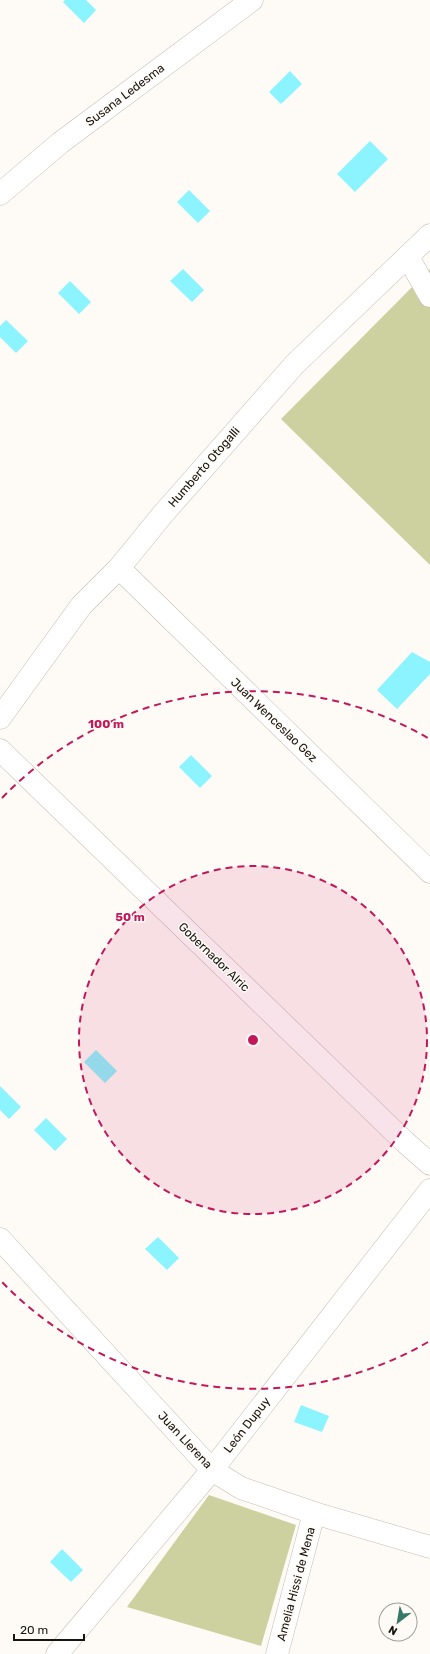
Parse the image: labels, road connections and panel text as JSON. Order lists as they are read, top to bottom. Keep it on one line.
{"streets":{"street":["Susana Ledesma","Humberto Otogalli","Juan Wenceslao Gez","Gobernador Alric","León Dupuy","Juan Llerena","Amelia Hissi de Mena"]},"crossings":[["Humberto Otogalli","Juan Wenceslao Gez"],["León Dupuy","Juan Llerena"],["Juan Llerena","Amelia Hissi de Mena"]],"scale_bar":"20 m","north":"bottom left","rings":["100 m","50 m"]}
